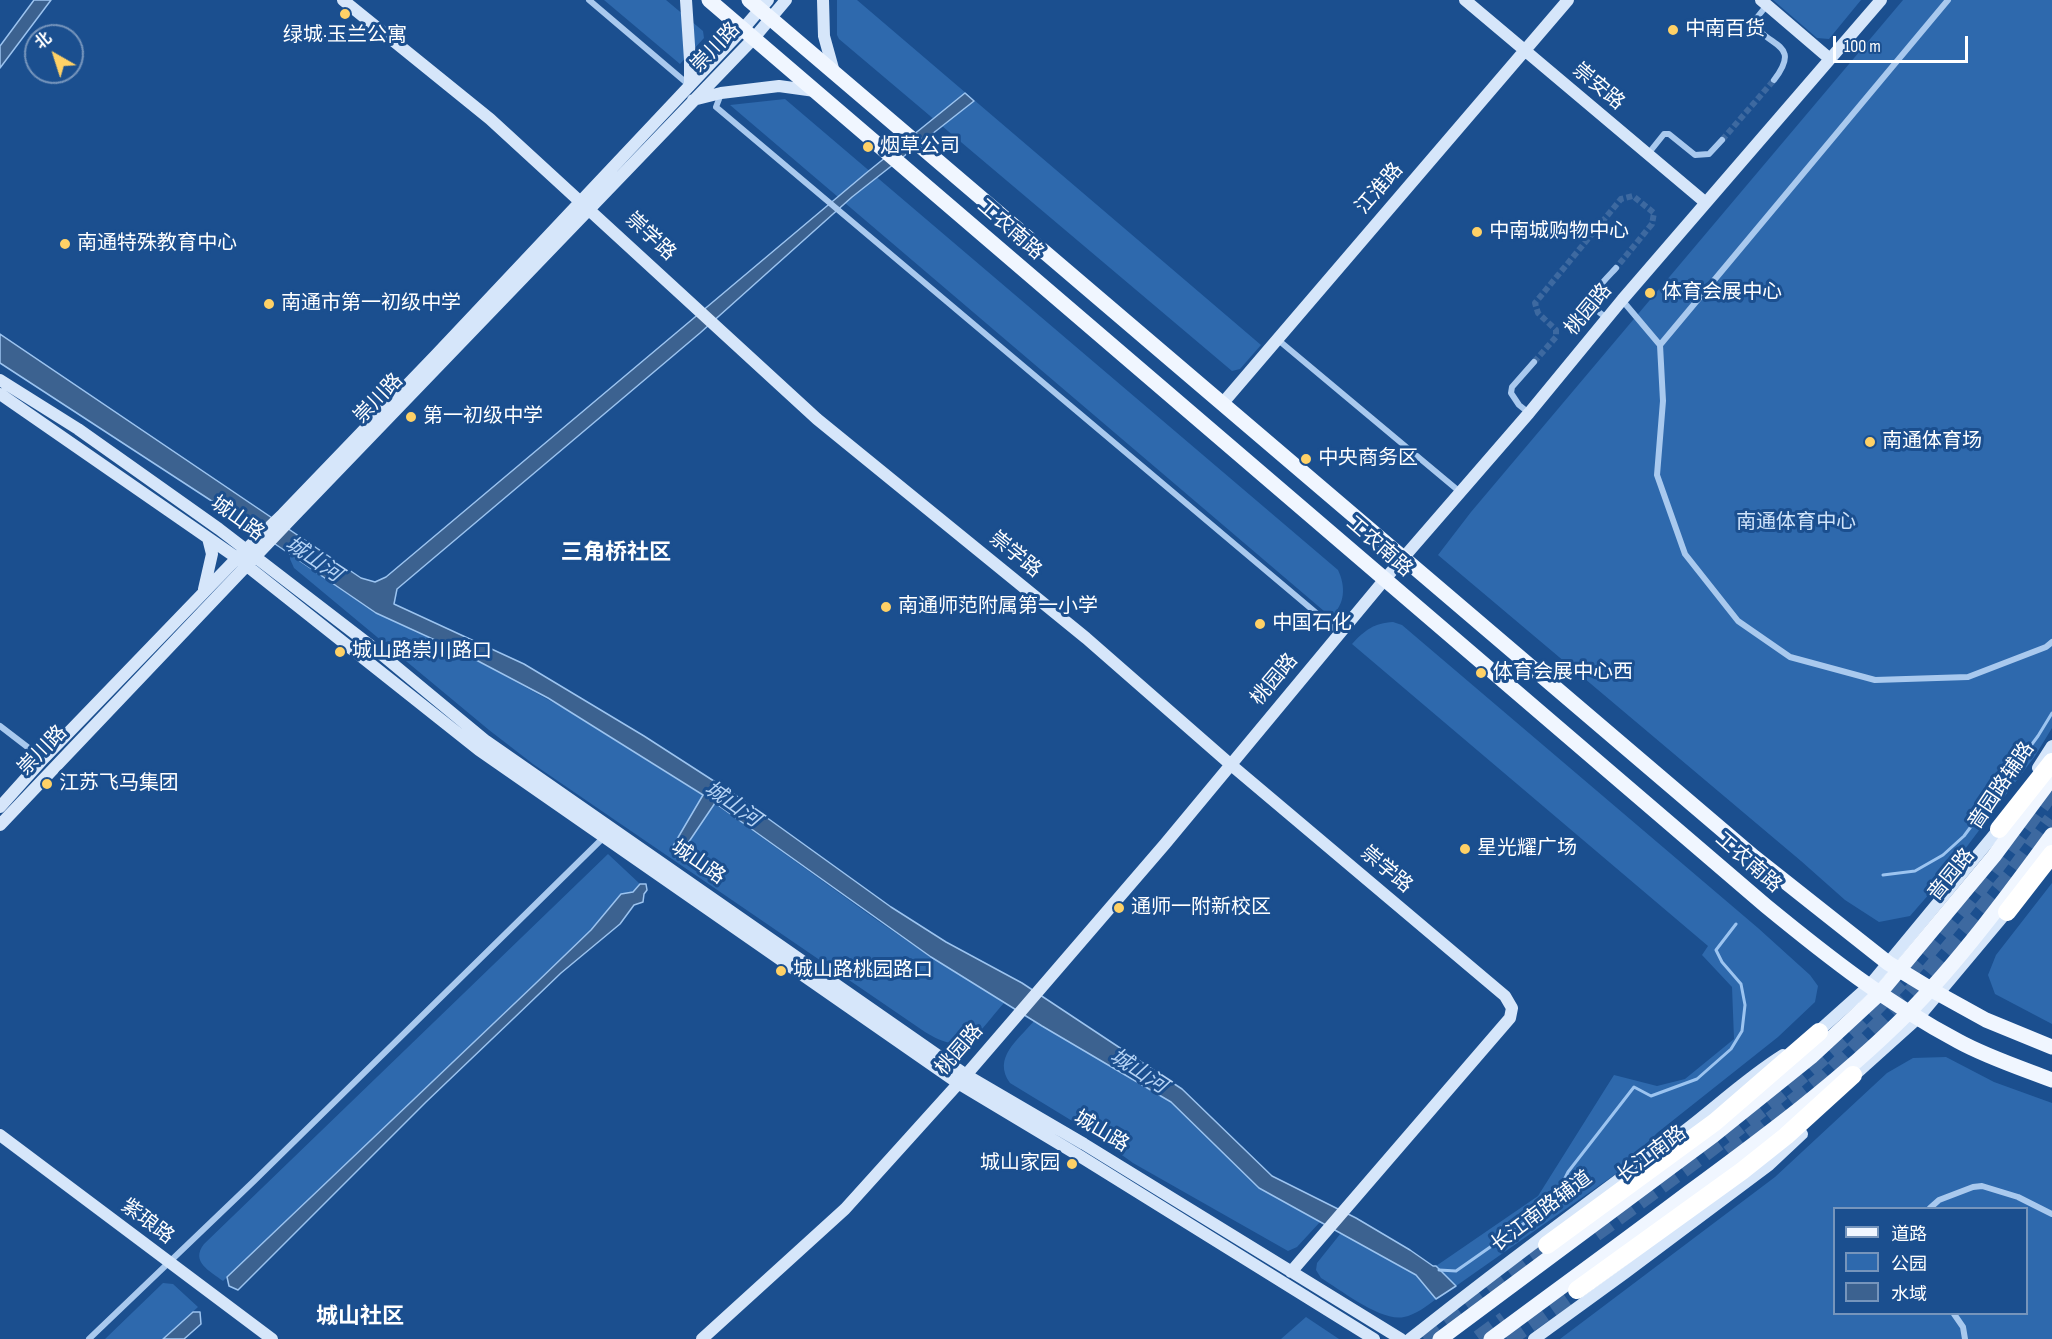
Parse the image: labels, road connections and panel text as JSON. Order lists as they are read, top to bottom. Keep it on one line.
{"streets":{"main road":["工农南路","啬园路","长江南路"],"street":["崇川路","崇安路","江淮路","崇学路","桃园路","城山路","啬园路辅路","长江南路辅道","紫琅路"]},"crossings":[["崇川路","工农南路"],["崇川路","崇学路"],["崇川路","城山路"],["崇安路","江淮路"],["崇安路","桃园路"],["江淮路","工农南路"],["工农南路","桃园路"],["工农南路","啬园路辅路"],["工农南路","啬园路"],["工农南路","长江南路"],["工农南路","长江南路辅道"],["崇学路","桃园路"],["崇学路","城山路"],["桃园路","城山路"],["啬园路辅路","啬园路"],["啬园路","长江南路"],["啬园路","长江南路辅道"],["长江南路","长江南路辅道"]],"districts":["三角桥社区","城山社区"],"water":["城山河"],"parks":["南通体育中心"],"places":["绿城·玉兰公寓","中南百货","烟草公司","中南城购物中心","南通特殊教育中心","体育会展中心","南通市第一初级中学","第一初级中学","南通体育场","中央商务区","南通师范附属第一小学","中国石化","城山路崇川路口","体育会展中心西","江苏飞马集团","星光耀广场","通师一附新校区","城山路桃园路口","城山家园"],"legend":["道路","公园","水域"],"scale_bar":"100 m","north":"top left"}
